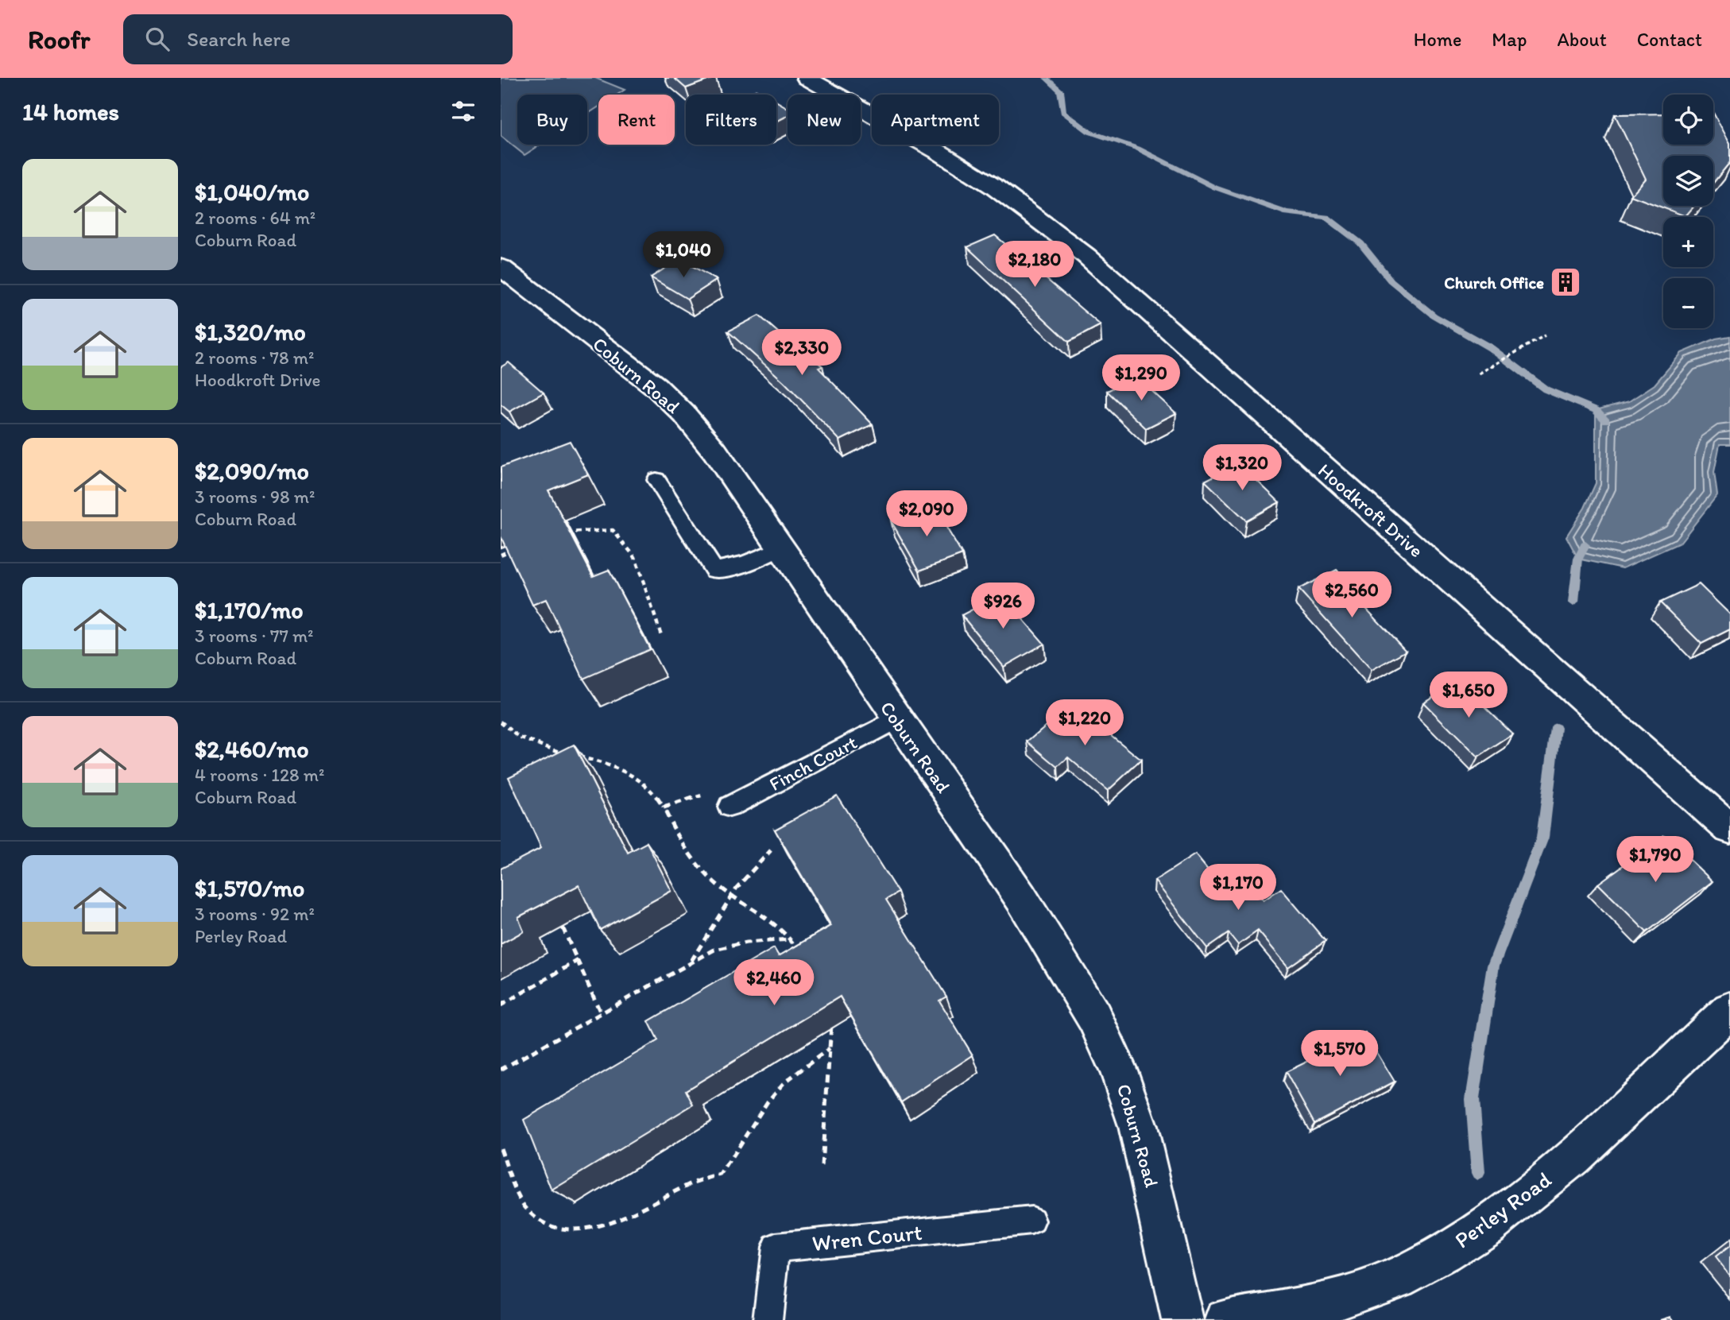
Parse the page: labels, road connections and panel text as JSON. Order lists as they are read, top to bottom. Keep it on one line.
{"streets":{"street":["Coburn Road","Hoodkroft Drive","Perley Road"],"lane":["Finch Court","Wren Court"]},"crossings":[["Coburn Road","Finch Court"]],"places":{"building":["Church Office"]},"page":{"header":"Roofr","search":"Search here","nav":["Home","Map","About","Contact"],"heading":"14 homes","map_buttons":["+","−"],"chip":["Buy","Rent","Filters","New","Apartment"],"list":[{"name":"$1,040/mo","note":"2 rooms · 64 m² · Coburn Road"},{"name":"$1,320/mo","note":"2 rooms · 78 m² · Hoodkroft Drive"},{"name":"$2,090/mo","note":"3 rooms · 98 m² · Coburn Road"},{"name":"$1,170/mo","note":"3 rooms · 77 m² · Coburn Road"},{"name":"$2,460/mo","note":"4 rooms · 128 m² · Coburn Road"},{"name":"$1,570/mo","note":"3 rooms · 92 m² · Perley Road"}],"price":["$1,040","$2,180","$2,330","$1,290","$1,320","$2,090","$2,560","$926","$1,650","$1,220","$1,790","$1,170","$2,460","$1,570"]}}
